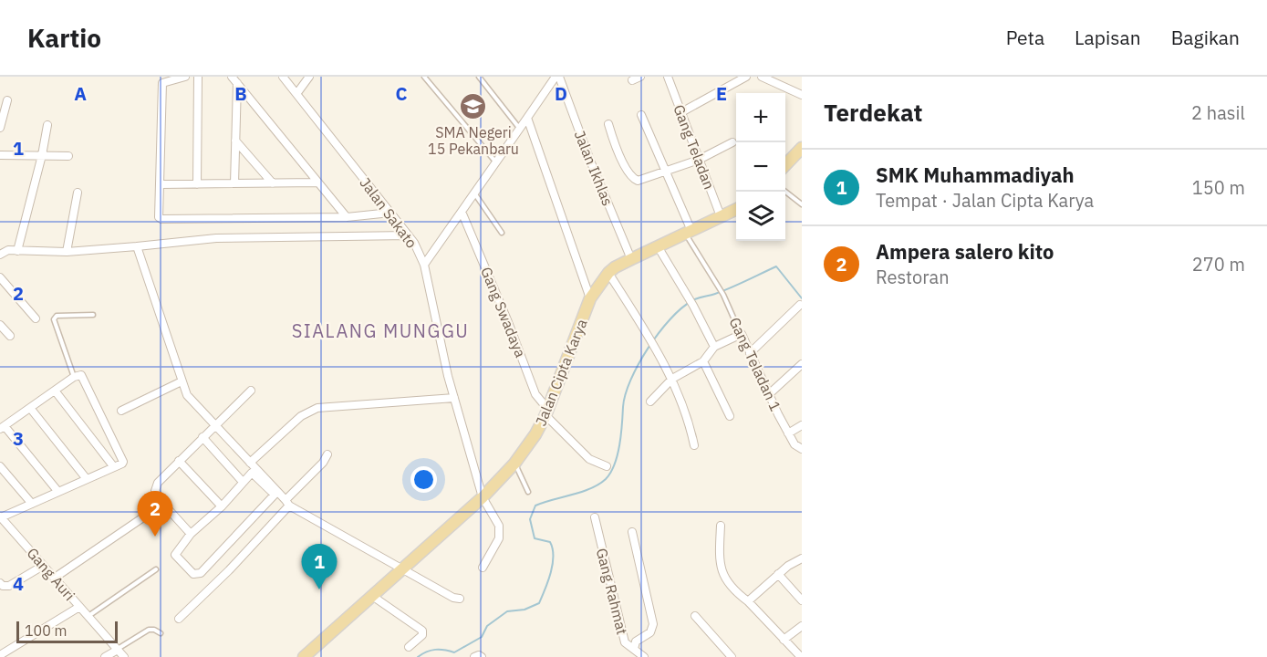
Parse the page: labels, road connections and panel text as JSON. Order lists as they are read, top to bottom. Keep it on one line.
{"streets":{"main road":["Jalan Cipta Karya"],"street":["Gang Teladan","Jalan Ikhlas","Jalan Sakato","Gang Swadaya","Gang Teladan 1","Gang Auri","Gang Rahmat"]},"crossings":[["Gang Teladan","Jalan Cipta Karya"],["Jalan Ikhlas","Jalan Cipta Karya"],["Jalan Sakato","Jalan Cipta Karya"],["Gang Swadaya","Jalan Cipta Karya"],["Gang Teladan 1","Jalan Cipta Karya"]],"districts":["SIALANG MUNGGU"],"places":{"school or university":["SMA Negeri 15 Pekanbaru"]},"scale_bar":"100 m","page":{"header":"Kartio","nav":["Peta","Lapisan","Bagikan"],"heading":["Terdekat","2 hasil"],"map_buttons":["+","−"],"list":[{"mark":"1","name":"SMK Muhammadiyah","note":"Tempat · Jalan Cipta Karya","value":"150 m"},{"mark":"2","name":"Ampera salero kito","note":"Restoran","value":"270 m"}],"pins":["2","1"],"scale":"100 m"},"grid":{"columns":["A","B","C","D","E"],"rows":["1","2","3","4"]}}
